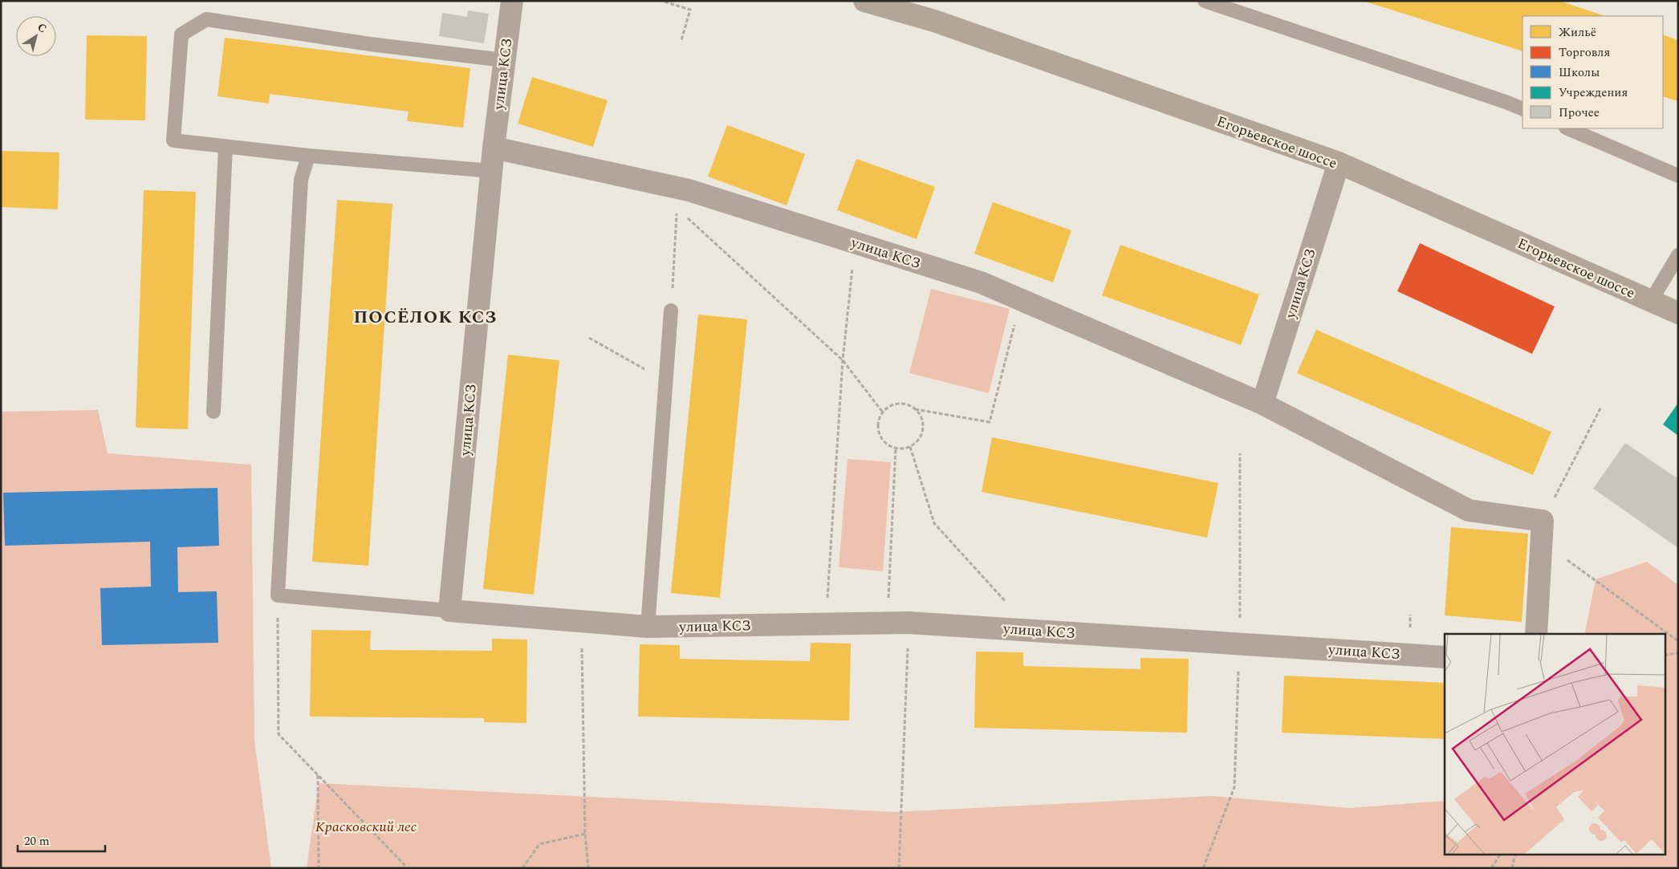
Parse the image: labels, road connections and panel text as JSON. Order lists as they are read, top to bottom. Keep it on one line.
{"streets":{"main road":["Егорьевское шоссе"],"street":["улица КСЗ"]},"crossings":[["улица КСЗ","Егорьевское шоссе"]],"districts":["ПОСЁЛОК КСЗ"],"parks":["Красковский лес"],"legend":["Жильё","Торговля","Школы","Учреждения","Прочее"],"scale_bar":"20 m","north":"top right"}
